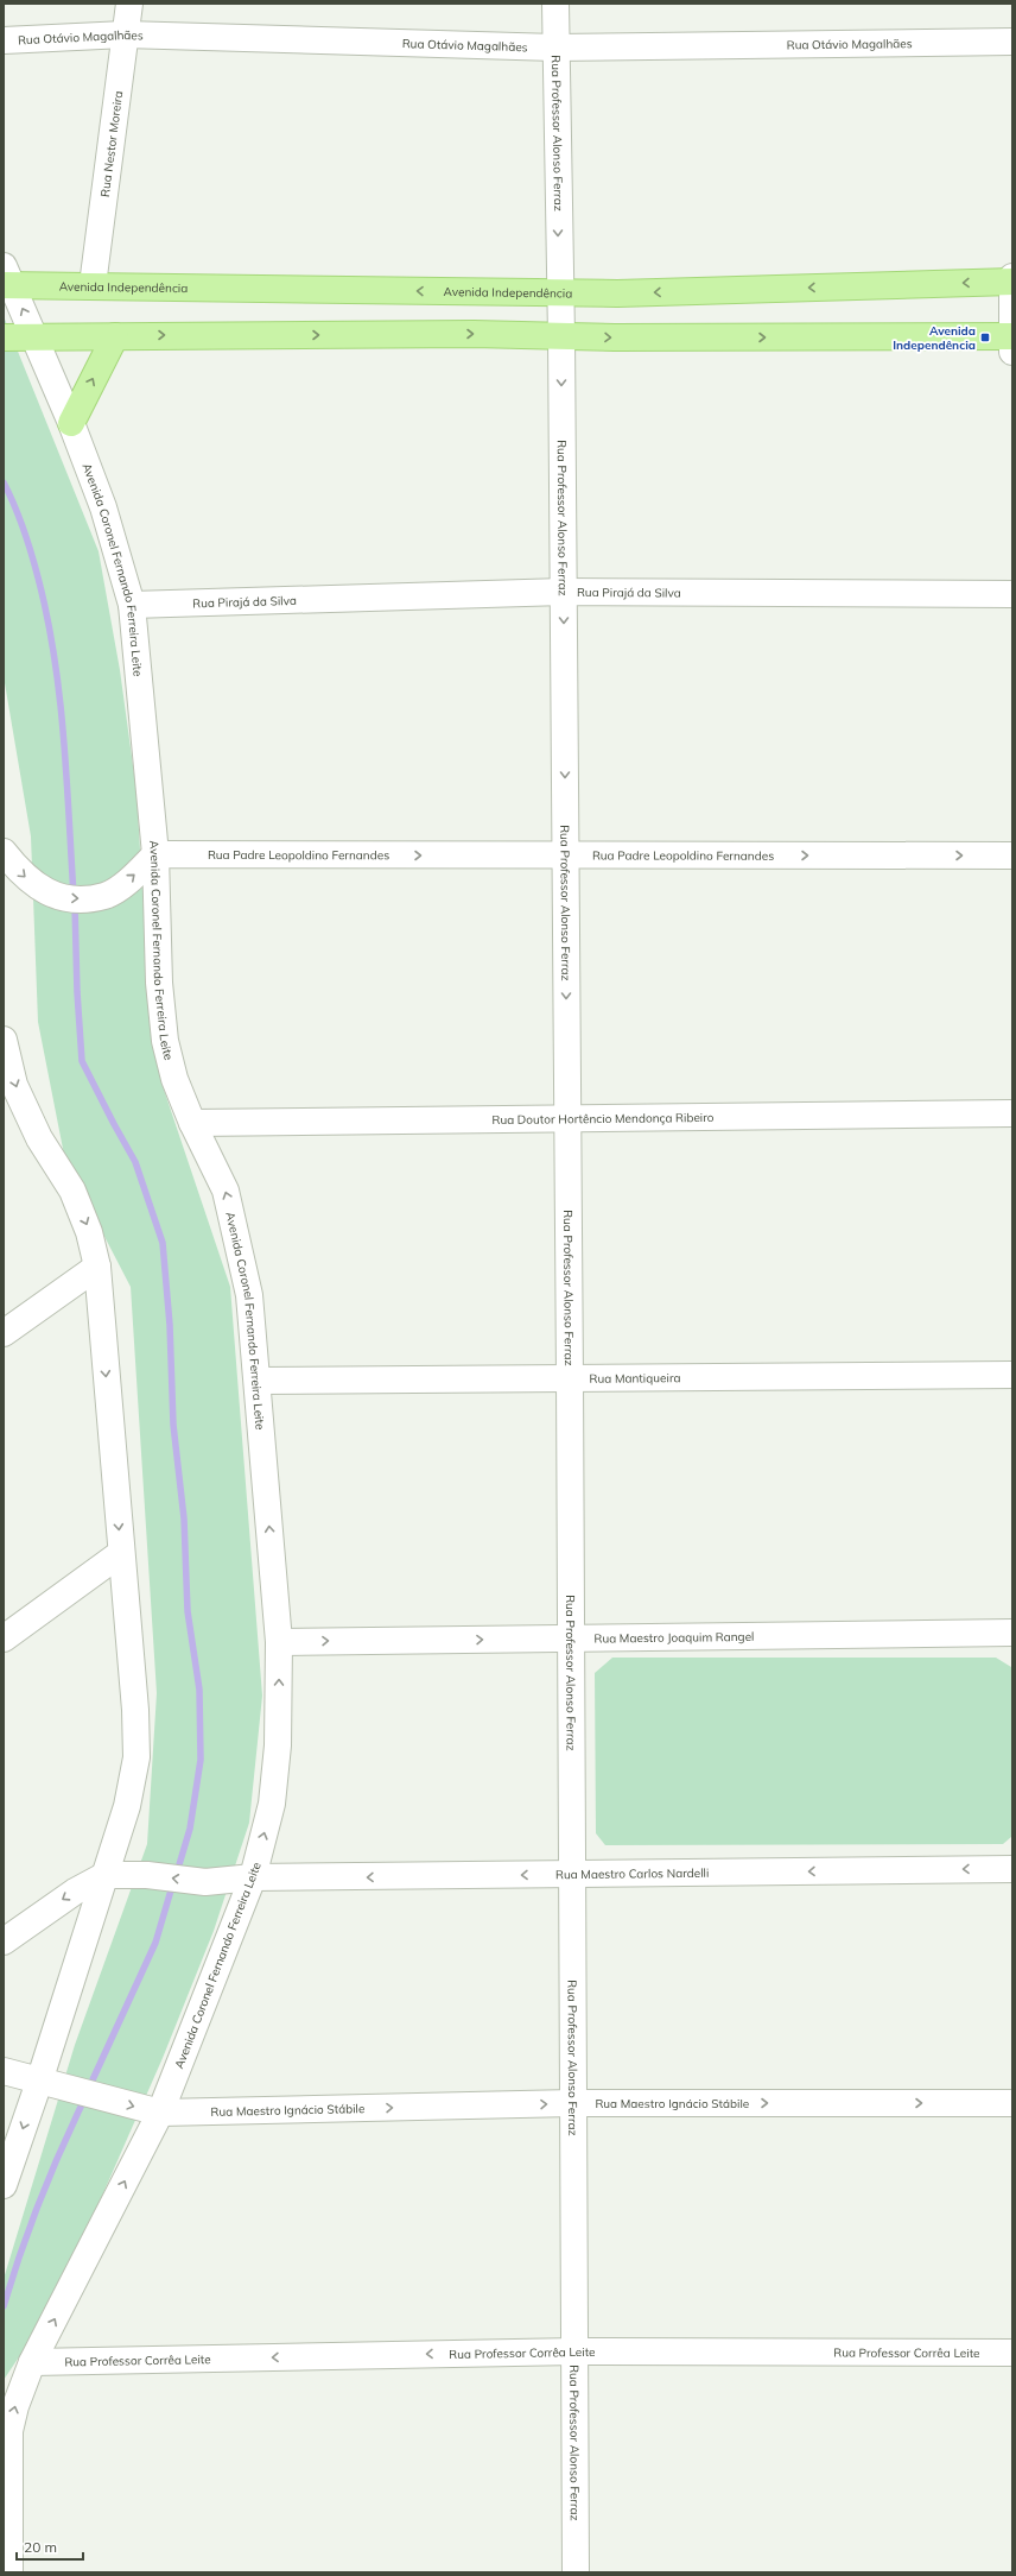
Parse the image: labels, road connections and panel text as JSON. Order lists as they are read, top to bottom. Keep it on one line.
{"streets":{"main road":["Avenida Independência"],"street":["Rua Otávio Magalhães","Rua Professor Alonso Ferraz","Rua Nestor Moreira","Avenida Coronel Fernando Ferreira Leite","Rua Pirajá da Silva","Rua Padre Leopoldino Fernandes","Rua Doutor Hortêncio Mendonça Ribeiro","Rua Mantiqueira","Rua Maestro Joaquim Rangel","Rua Maestro Carlos Nardelli","Rua Maestro Ignácio Stábile","Rua Professor Corrêa Leite"]},"crossings":[["Rua Otávio Magalhães","Rua Professor Alonso Ferraz"],["Rua Otávio Magalhães","Rua Nestor Moreira"],["Rua Professor Alonso Ferraz","Avenida Independência"],["Rua Professor Alonso Ferraz","Rua Pirajá da Silva"],["Rua Professor Alonso Ferraz","Rua Padre Leopoldino Fernandes"],["Rua Professor Alonso Ferraz","Rua Doutor Hortêncio Mendonça Ribeiro"],["Rua Professor Alonso Ferraz","Rua Mantiqueira"],["Rua Professor Alonso Ferraz","Rua Maestro Joaquim Rangel"],["Rua Professor Alonso Ferraz","Rua Maestro Carlos Nardelli"],["Rua Professor Alonso Ferraz","Rua Maestro Ignácio Stábile"],["Rua Professor Alonso Ferraz","Rua Professor Corrêa Leite"],["Rua Nestor Moreira","Avenida Independência"],["Avenida Independência","Avenida Coronel Fernando Ferreira Leite"],["Avenida Coronel Fernando Ferreira Leite","Rua Pirajá da Silva"],["Avenida Coronel Fernando Ferreira Leite","Rua Padre Leopoldino Fernandes"],["Avenida Coronel Fernando Ferreira Leite","Rua Doutor Hortêncio Mendonça Ribeiro"],["Avenida Coronel Fernando Ferreira Leite","Rua Mantiqueira"],["Avenida Coronel Fernando Ferreira Leite","Rua Maestro Joaquim Rangel"],["Avenida Coronel Fernando Ferreira Leite","Rua Maestro Carlos Nardelli"],["Avenida Coronel Fernando Ferreira Leite","Rua Maestro Ignácio Stábile"],["Avenida Coronel Fernando Ferreira Leite","Rua Professor Corrêa Leite"]],"one_way":["Rua Professor Alonso Ferraz","Rua Padre Leopoldino Fernandes","Rua Maestro Joaquim Rangel","Rua Maestro Carlos Nardelli","Rua Maestro Ignácio Stábile","Rua Professor Corrêa Leite"],"places":{"transit":["Avenida Independência"]},"scale_bar":"20 m"}
